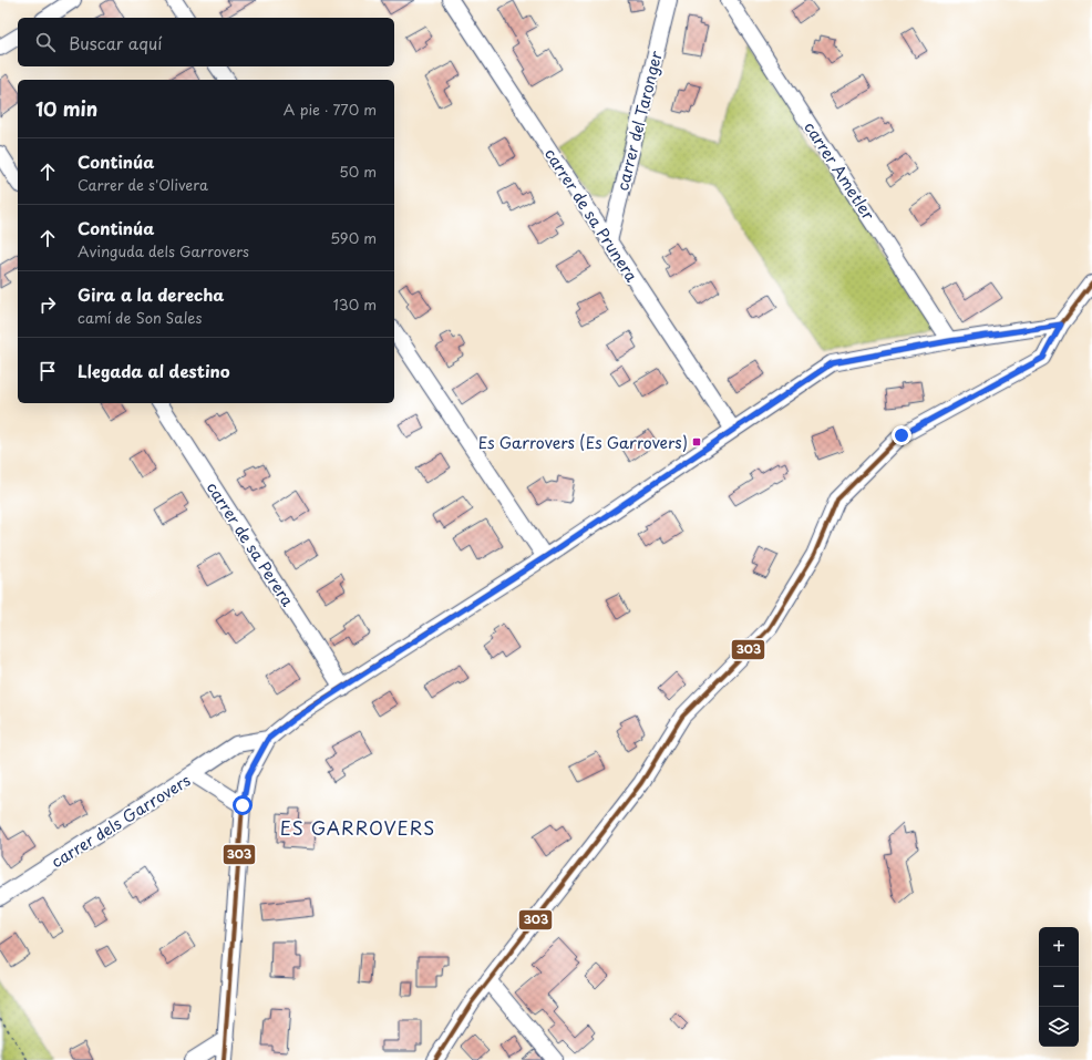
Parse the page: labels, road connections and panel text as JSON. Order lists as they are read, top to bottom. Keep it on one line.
{"streets":{"street":["carrer del Taronger","carrer Ametler","carrer de sa Prunera","carrer de sa Perera","carrer dels Garrovers"]},"crossings":[["carrer del Taronger","carrer de sa Prunera"]],"districts":["ES GARROVERS"],"places":{"transit":["Es Garrovers (Es Garrovers)"]},"lines":["transit line 303"],"page":{"search":"Buscar aquí","heading":["10 min","A pie · 770 m"],"list":[["Continúa","Carrer de s'Olivera","50 m"],["Continúa","Avinguda dels Garrovers","590 m"],["Gira a la derecha","camí de Son Sales","130 m"],"Llegada al destino"],"map_buttons":["+","−"]}}
